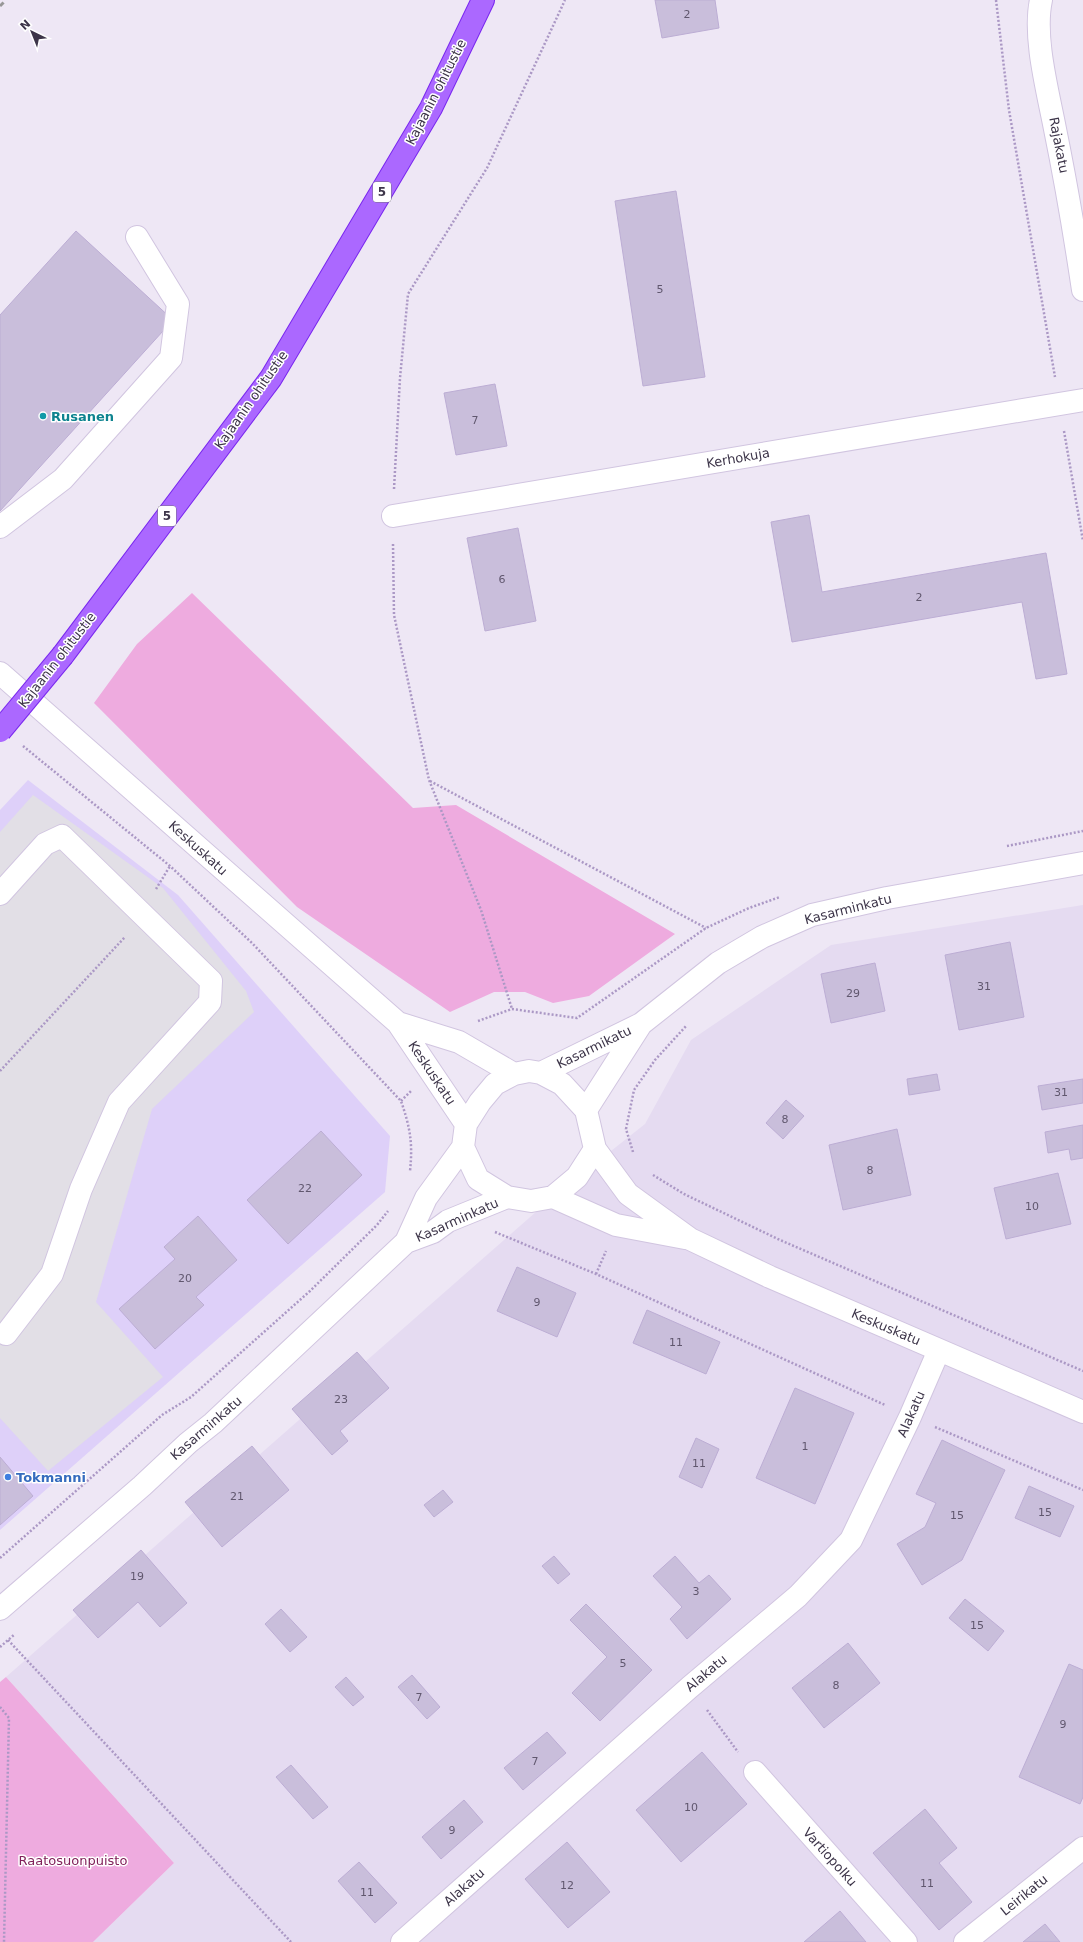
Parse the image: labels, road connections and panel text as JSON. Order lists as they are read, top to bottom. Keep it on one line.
{"streets":{"highway":["Kajaanin ohitustie","5"],"street":["Rajakatu","Kerhokuja","Keskuskatu","Kasarminkatu","Kasarmikatu","Alakatu","Vartiopolku","Leirikatu"]},"crossings":[["Keskuskatu","Kasarminkatu"],["Keskuskatu","Kasarmikatu"],["Keskuskatu","Alakatu"],["Kasarminkatu","Kasarmikatu"]],"parks":["Raatosuonpuisto"],"places":["Rusanen","Tokmanni"],"house_numbers":["2","5","7","6","2","31","29","31","8","8","22","10","20","9","11","23","1","11","21","15","15","19","3","15","5","8","7","9","7","10","9","11","12","11"],"north":"top left"}
